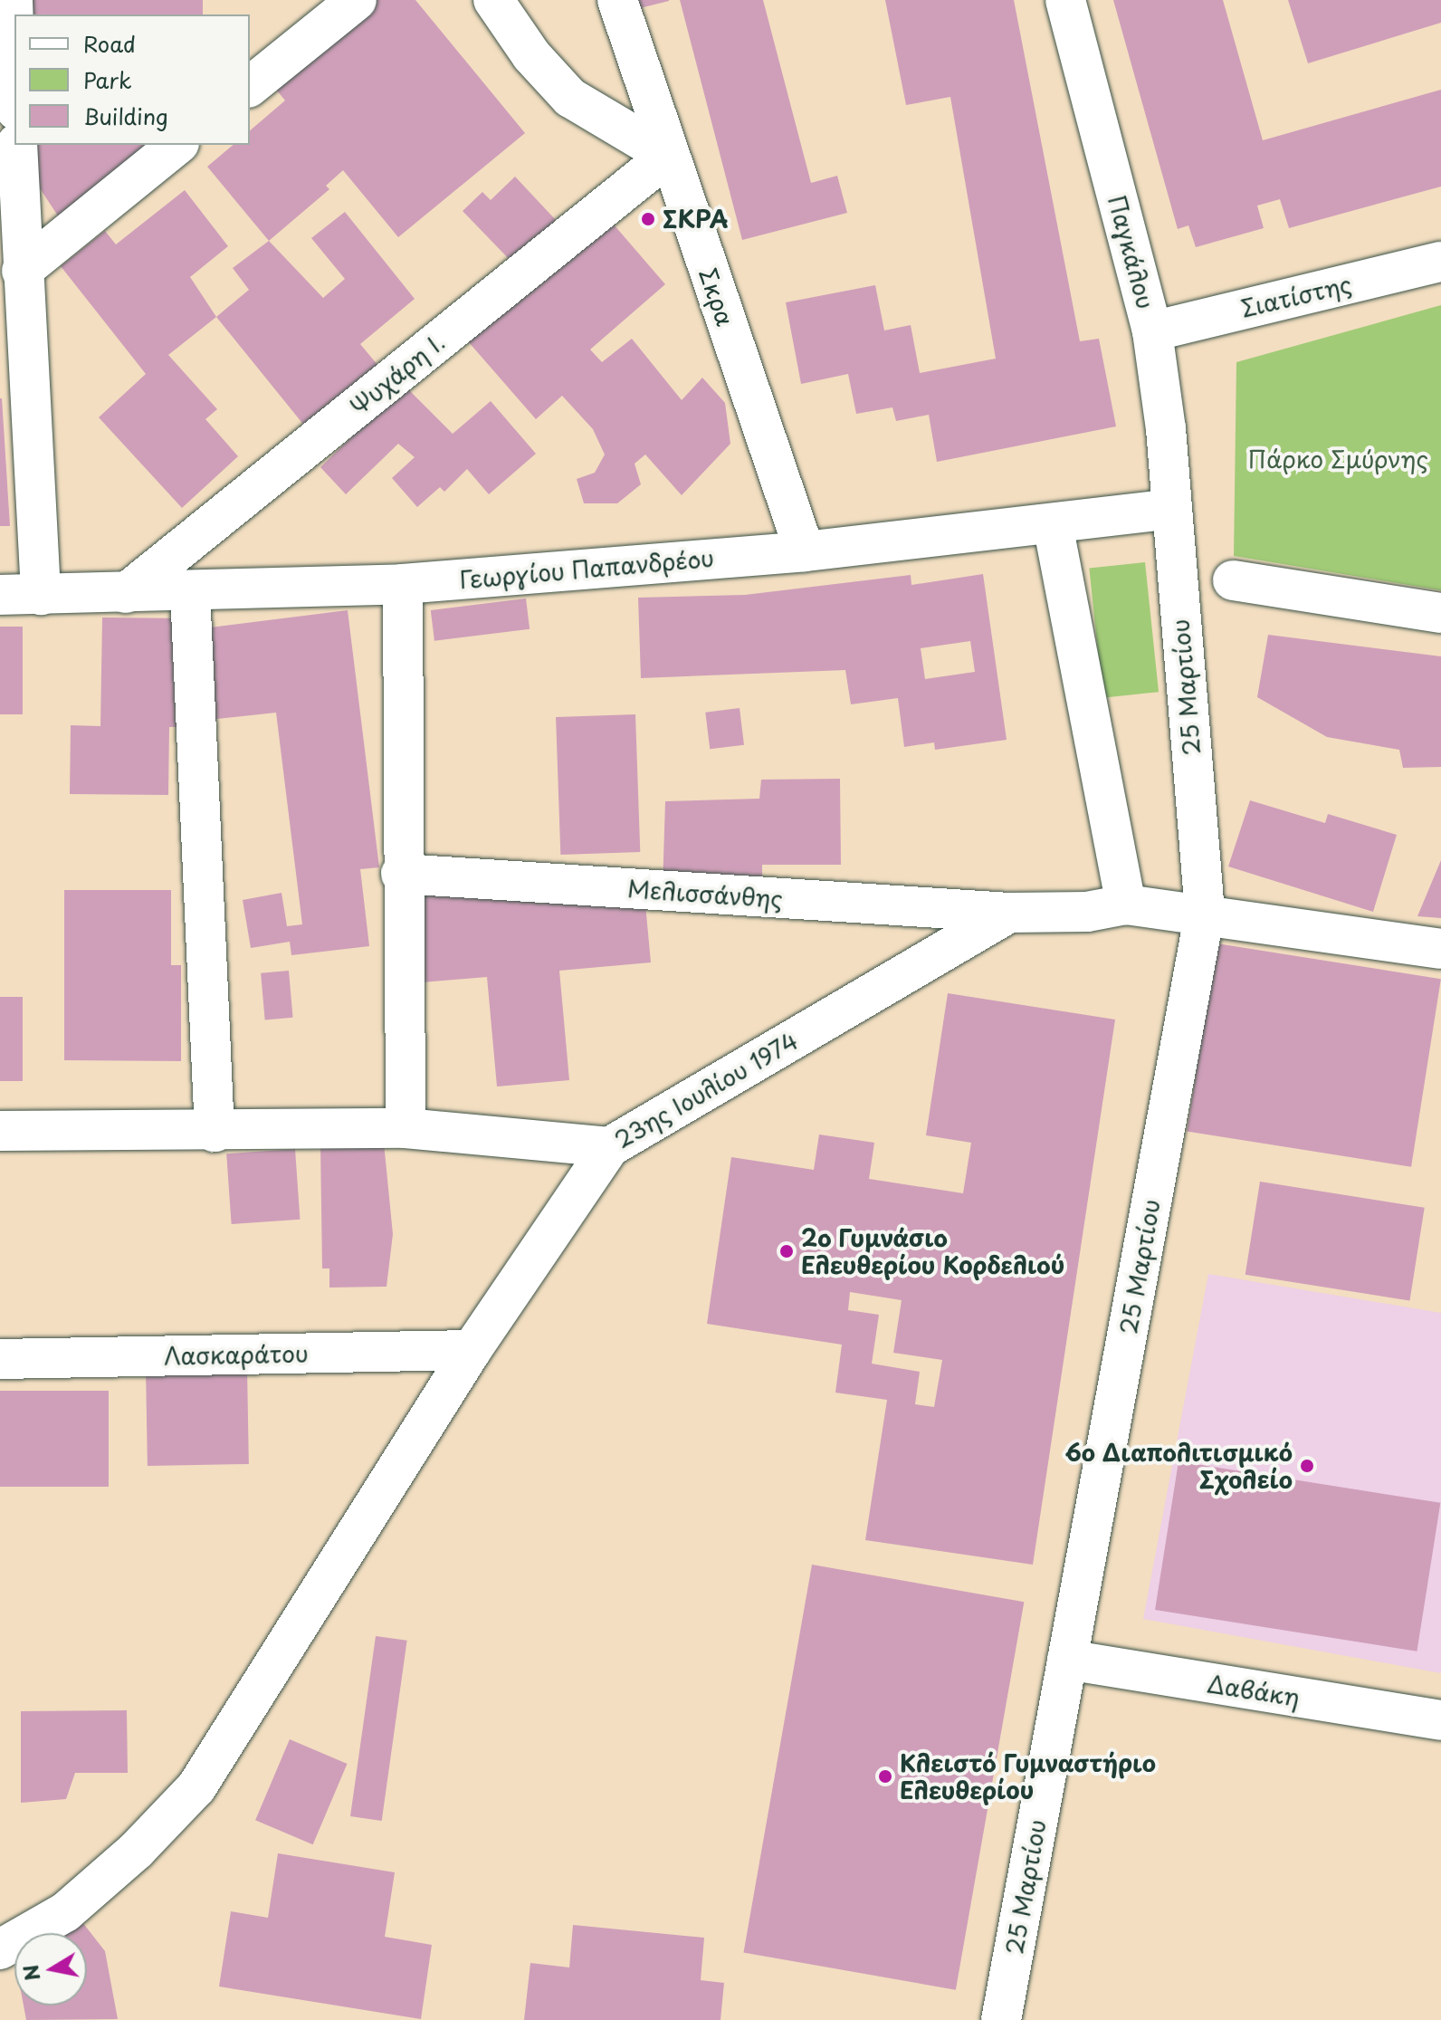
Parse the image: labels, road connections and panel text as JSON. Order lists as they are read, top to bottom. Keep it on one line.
{"streets":{"street":["Παγκάλου","Σιατίστης","Σκρα","Ψυχάρη Ι.","Γεωργίου Παπανδρέου","25 Μαρτίου","Μελισσάνθης","23ης Ιουλίου 1974","Λασκαράτου","Δαβάκη"]},"crossings":[["Παγκάλου","Σιατίστης"],["Παγκάλου","Γεωργίου Παπανδρέου"],["Παγκάλου","25 Μαρτίου"],["Σκρα","Ψυχάρη Ι."],["Σκρα","Γεωργίου Παπανδρέου"],["Ψυχάρη Ι.","Γεωργίου Παπανδρέου"],["Γεωργίου Παπανδρέου","25 Μαρτίου"],["25 Μαρτίου","23ης Ιουλίου 1974"],["25 Μαρτίου","Δαβάκη"],["Μελισσάνθης","23ης Ιουλίου 1974"]],"parks":["Πάρκο Σμύρνης"],"places":["ΣΚΡΑ","2ο Γυμνάσιο Ελευθερίου Κορδελιού","6ο Διαπολιτισμικό Σχολείο","Κλειστό Γυμναστήριο Ελευθερίου"],"legend":["Road","Park","Building"],"north":"left"}
